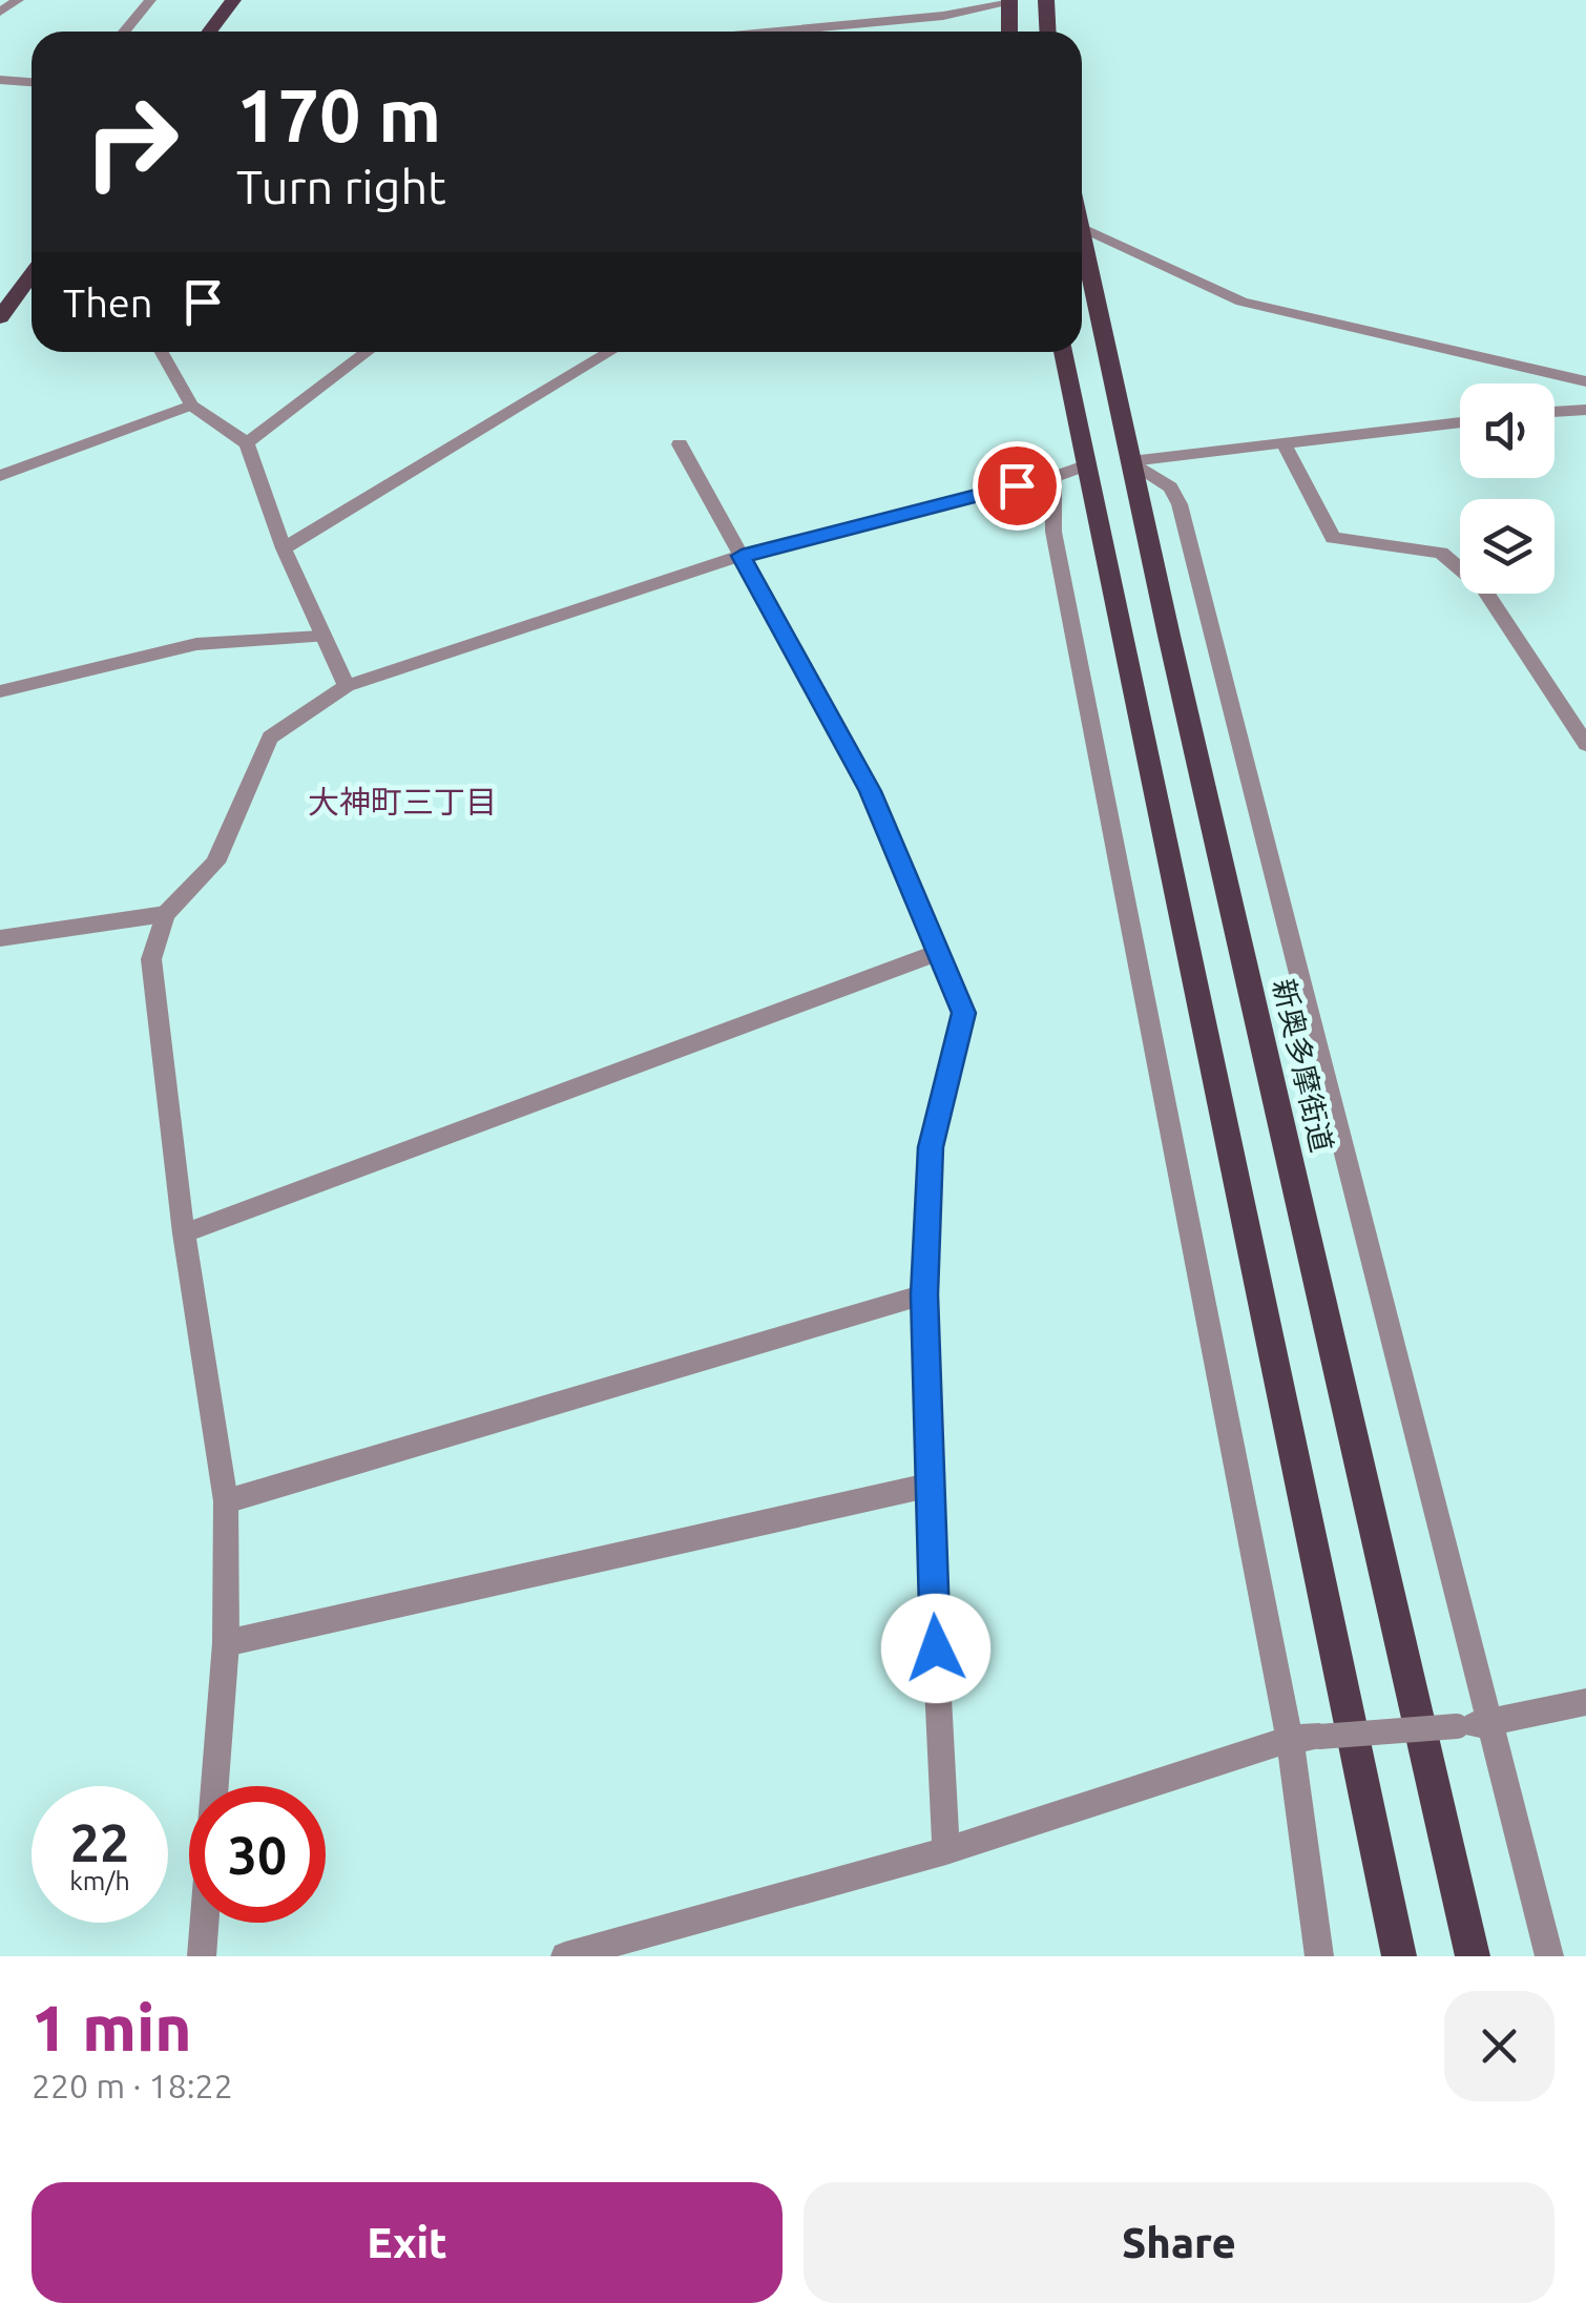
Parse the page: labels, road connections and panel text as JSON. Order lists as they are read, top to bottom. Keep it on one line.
{"streets":{"main road":["新奥多摩街道"]},"districts":["大神町三丁目"],"page":{"turn":["170 m","Turn right"],"then":"Then","speed":"22 km/h","limit":"30","heading":["1 min","220 m · 18:22"],"buttons":["Exit","Share"]}}
